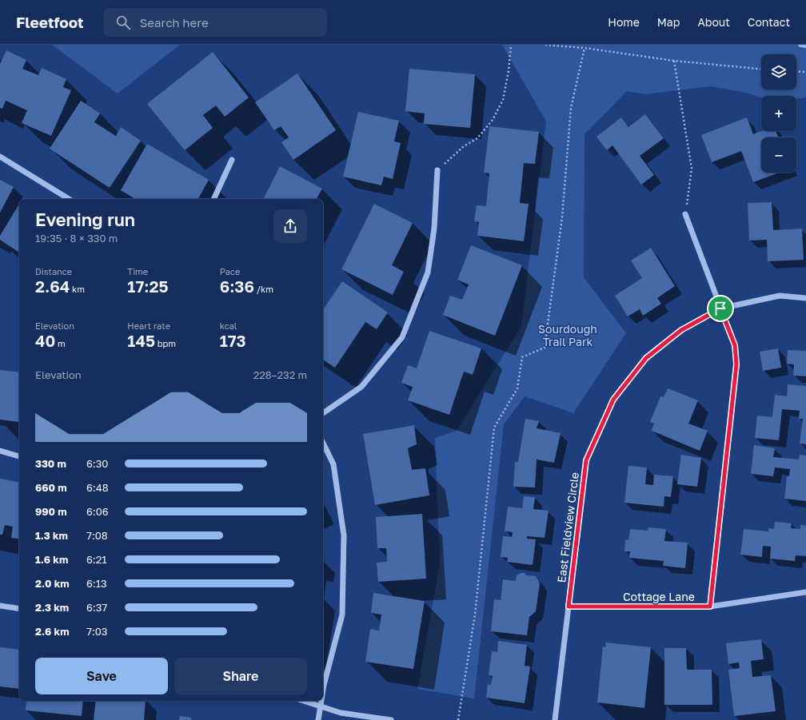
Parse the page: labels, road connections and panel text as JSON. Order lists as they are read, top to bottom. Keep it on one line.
{"streets":{"street":["East Fieldview Circle","Cottage Lane"]},"crossings":[["East Fieldview Circle","Cottage Lane"]],"parks":["Sourdough Trail Park"],"page":{"header":"Fleetfoot","search":"Search here","nav":["Home","Map","About","Contact"],"map_buttons":["+","−"],"heading":["Evening run","19:35 · 8 × 330 m"],"stats":[["Distance","2.64 km"],["Time","17:25"],["Pace","6:36 /km"],["Elevation","40 m"],["Heart rate","145 bpm"],["kcal","173"]],"chart":["Elevation","228–232 m"],"list":[{"name":"330 m","note":"6:30"},{"name":"660 m","note":"6:48"},{"name":"990 m","note":"6:06"},{"name":"1.3 km","note":"7:08"},{"name":"1.6 km","note":"6:21"},{"name":"2.0 km","note":"6:13"},{"name":"2.3 km","note":"6:37"},{"name":"2.6 km","note":"7:03"}],"buttons":["Save","Share"]}}
